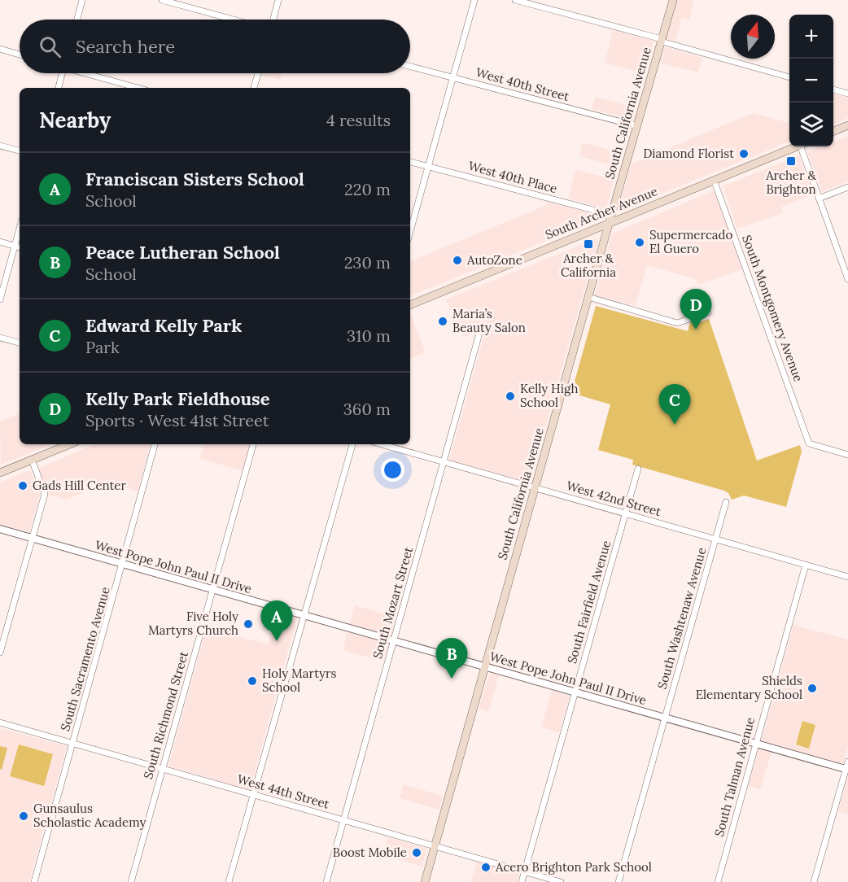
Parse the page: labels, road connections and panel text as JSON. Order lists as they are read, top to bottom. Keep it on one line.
{"streets":{"main road":["South California Avenue","South Archer Avenue"],"street":["West 40th Street","West 40th Place","South Montgomery Avenue","West 42nd Street","West Pope John Paul II Drive","South Fairfield Avenue","South Mozart Street","South Washtenaw Avenue","South Sacramento Avenue","South Richmond Street","South Talman Avenue","West 44th Street"]},"crossings":[["West 40th Street","South California Avenue"],["South California Avenue","West 40th Place"],["South California Avenue","South Archer Avenue"],["South California Avenue","West 42nd Street"],["South California Avenue","West Pope John Paul II Drive"],["South California Avenue","West 44th Street"],["South Archer Avenue","South Montgomery Avenue"],["West 42nd Street","South Fairfield Avenue"],["West 42nd Street","South Mozart Street"],["West 42nd Street","South Washtenaw Avenue"],["West 42nd Street","South Talman Avenue"],["West Pope John Paul II Drive","South Fairfield Avenue"],["West Pope John Paul II Drive","South Mozart Street"],["West Pope John Paul II Drive","South Washtenaw Avenue"],["West Pope John Paul II Drive","South Sacramento Avenue"],["West Pope John Paul II Drive","South Richmond Street"],["West Pope John Paul II Drive","South Talman Avenue"],["South Fairfield Avenue","West 44th Street"],["South Mozart Street","West 44th Street"],["South Sacramento Avenue","West 44th Street"],["South Richmond Street","West 44th Street"]],"places":{"other":["Diamond Florist","Supermercado El Guero","AutoZone","Maria’s Beauty Salon","Kelly High School","Gads Hill Center","Five Holy Martyrs Church","Holy Martyrs School","Shields Elementary School","Gunsaulus Scholastic Academy","Boost Mobile","Acero Brighton Park School"],"transit":["Archer & Brighton","Archer & California"]},"north":"top","page":{"map_buttons":["+","−"],"search":"Search here","heading":["Nearby","4 results"],"list":[{"mark":"A","name":"Franciscan Sisters School","note":"School","value":"220 m"},{"mark":"B","name":"Peace Lutheran School","note":"School","value":"230 m"},{"mark":"C","name":"Edward Kelly Park","note":"Park","value":"310 m"},{"mark":"D","name":"Kelly Park Fieldhouse","note":"Sports · West 41st Street","value":"360 m"}],"pins":["D","C","A","B"]}}
